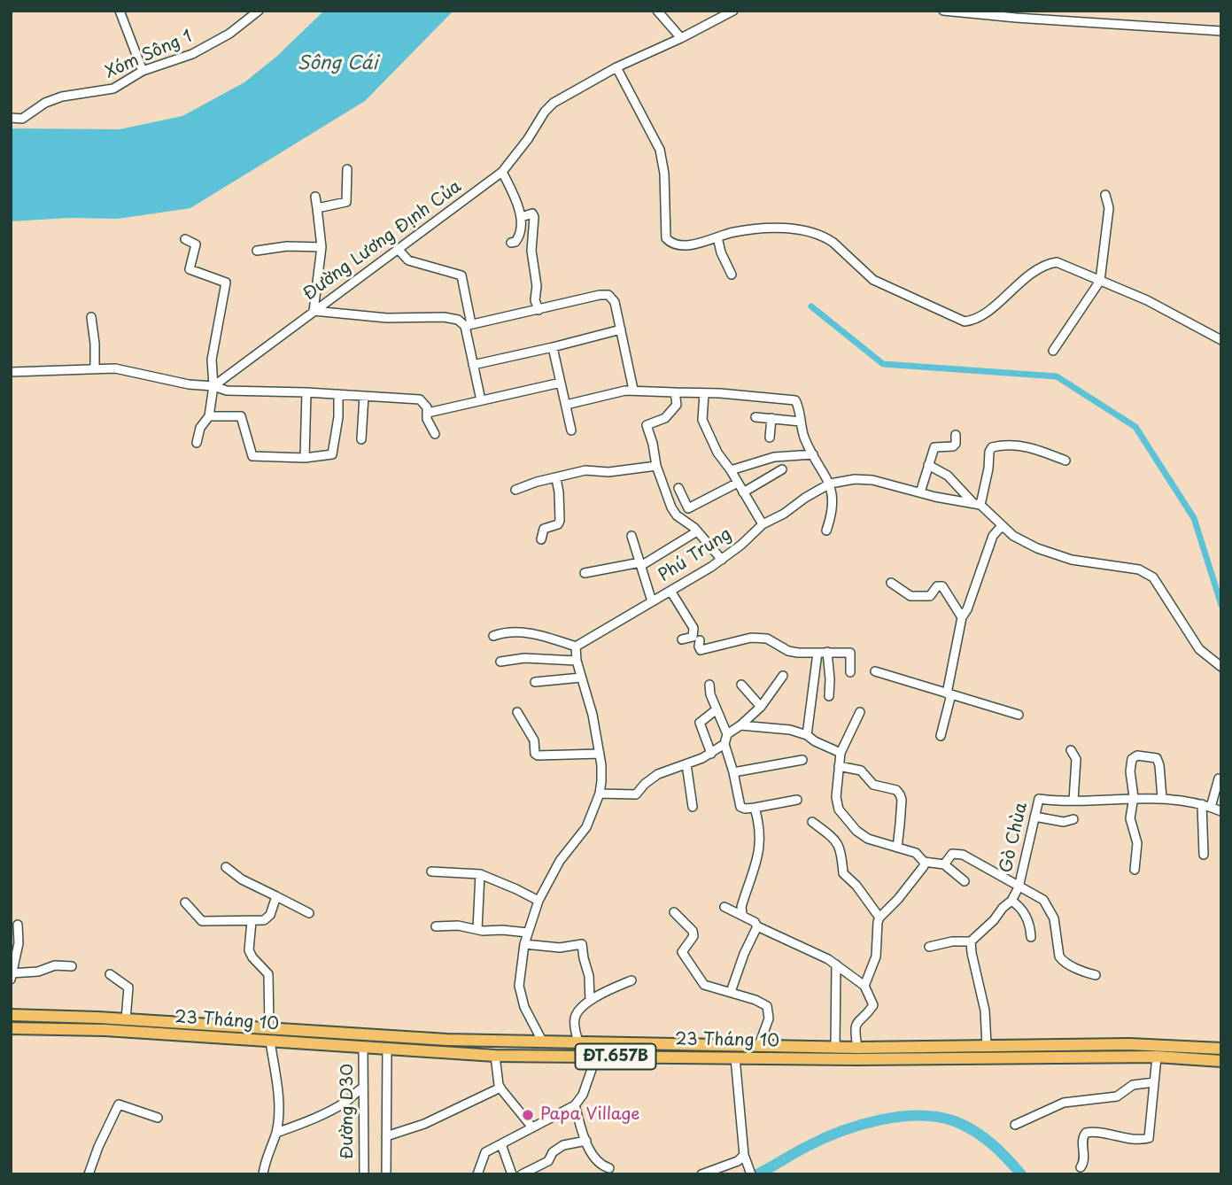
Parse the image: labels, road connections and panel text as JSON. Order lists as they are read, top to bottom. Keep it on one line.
{"streets":{"main road":["23 Tháng 10","ĐT.657B"],"street":["Xóm Sông 1","Đường Lương Định Của","Phú Trung","Gò Chùa","Đường D30"]},"crossings":[["23 Tháng 10","Đường D30"]],"water":["Sông Cái"],"places":["Papa Village"]}
